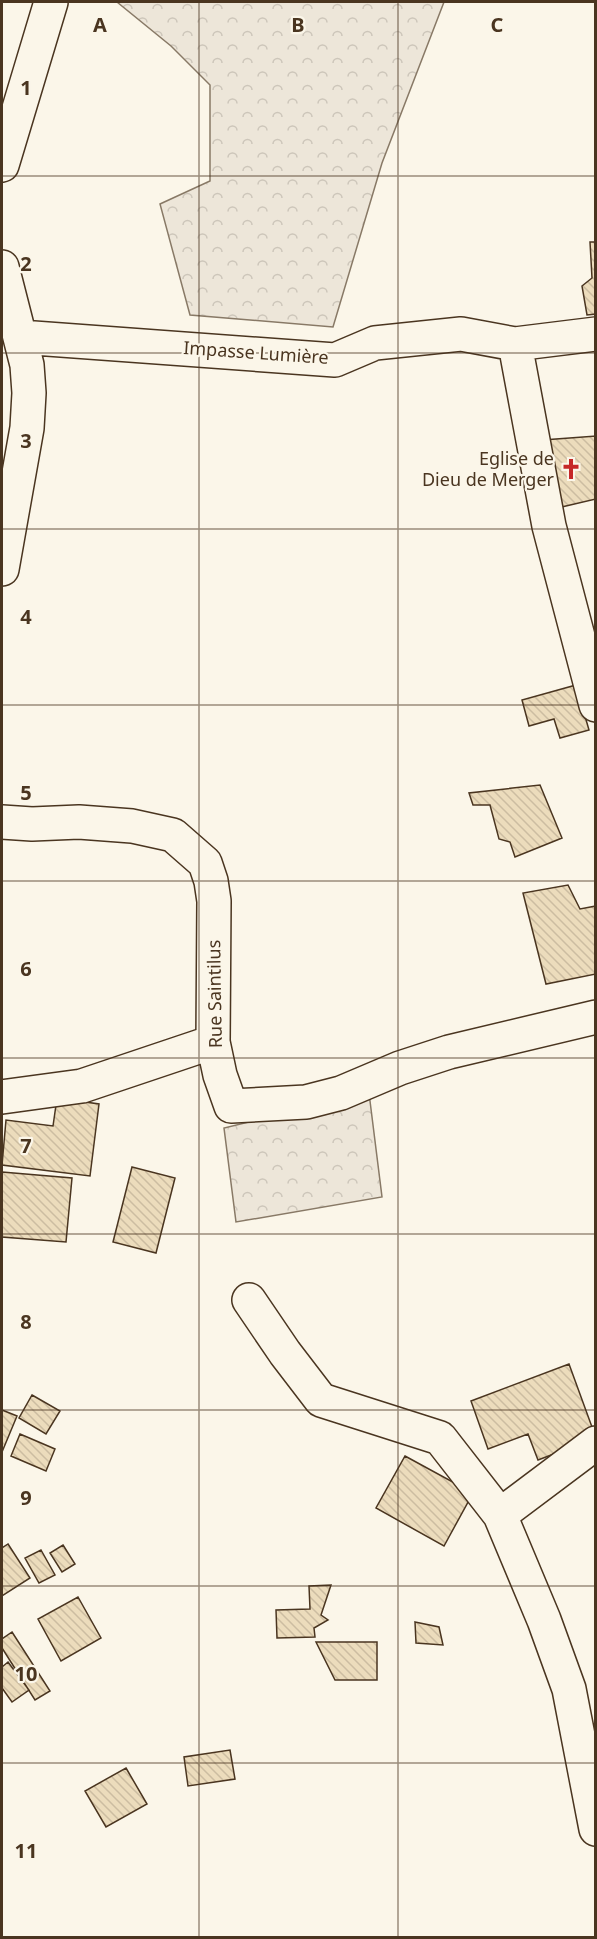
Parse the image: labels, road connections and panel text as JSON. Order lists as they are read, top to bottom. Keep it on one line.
{"streets":{"street":["Impasse Lumière","Rue Saintilus"]},"places":{"church":["Eglise de Dieu de Merger"]},"grid":{"columns":["A","B","C"],"rows":["1","2","3","4","5","6","7","8","9","10","11"]}}
